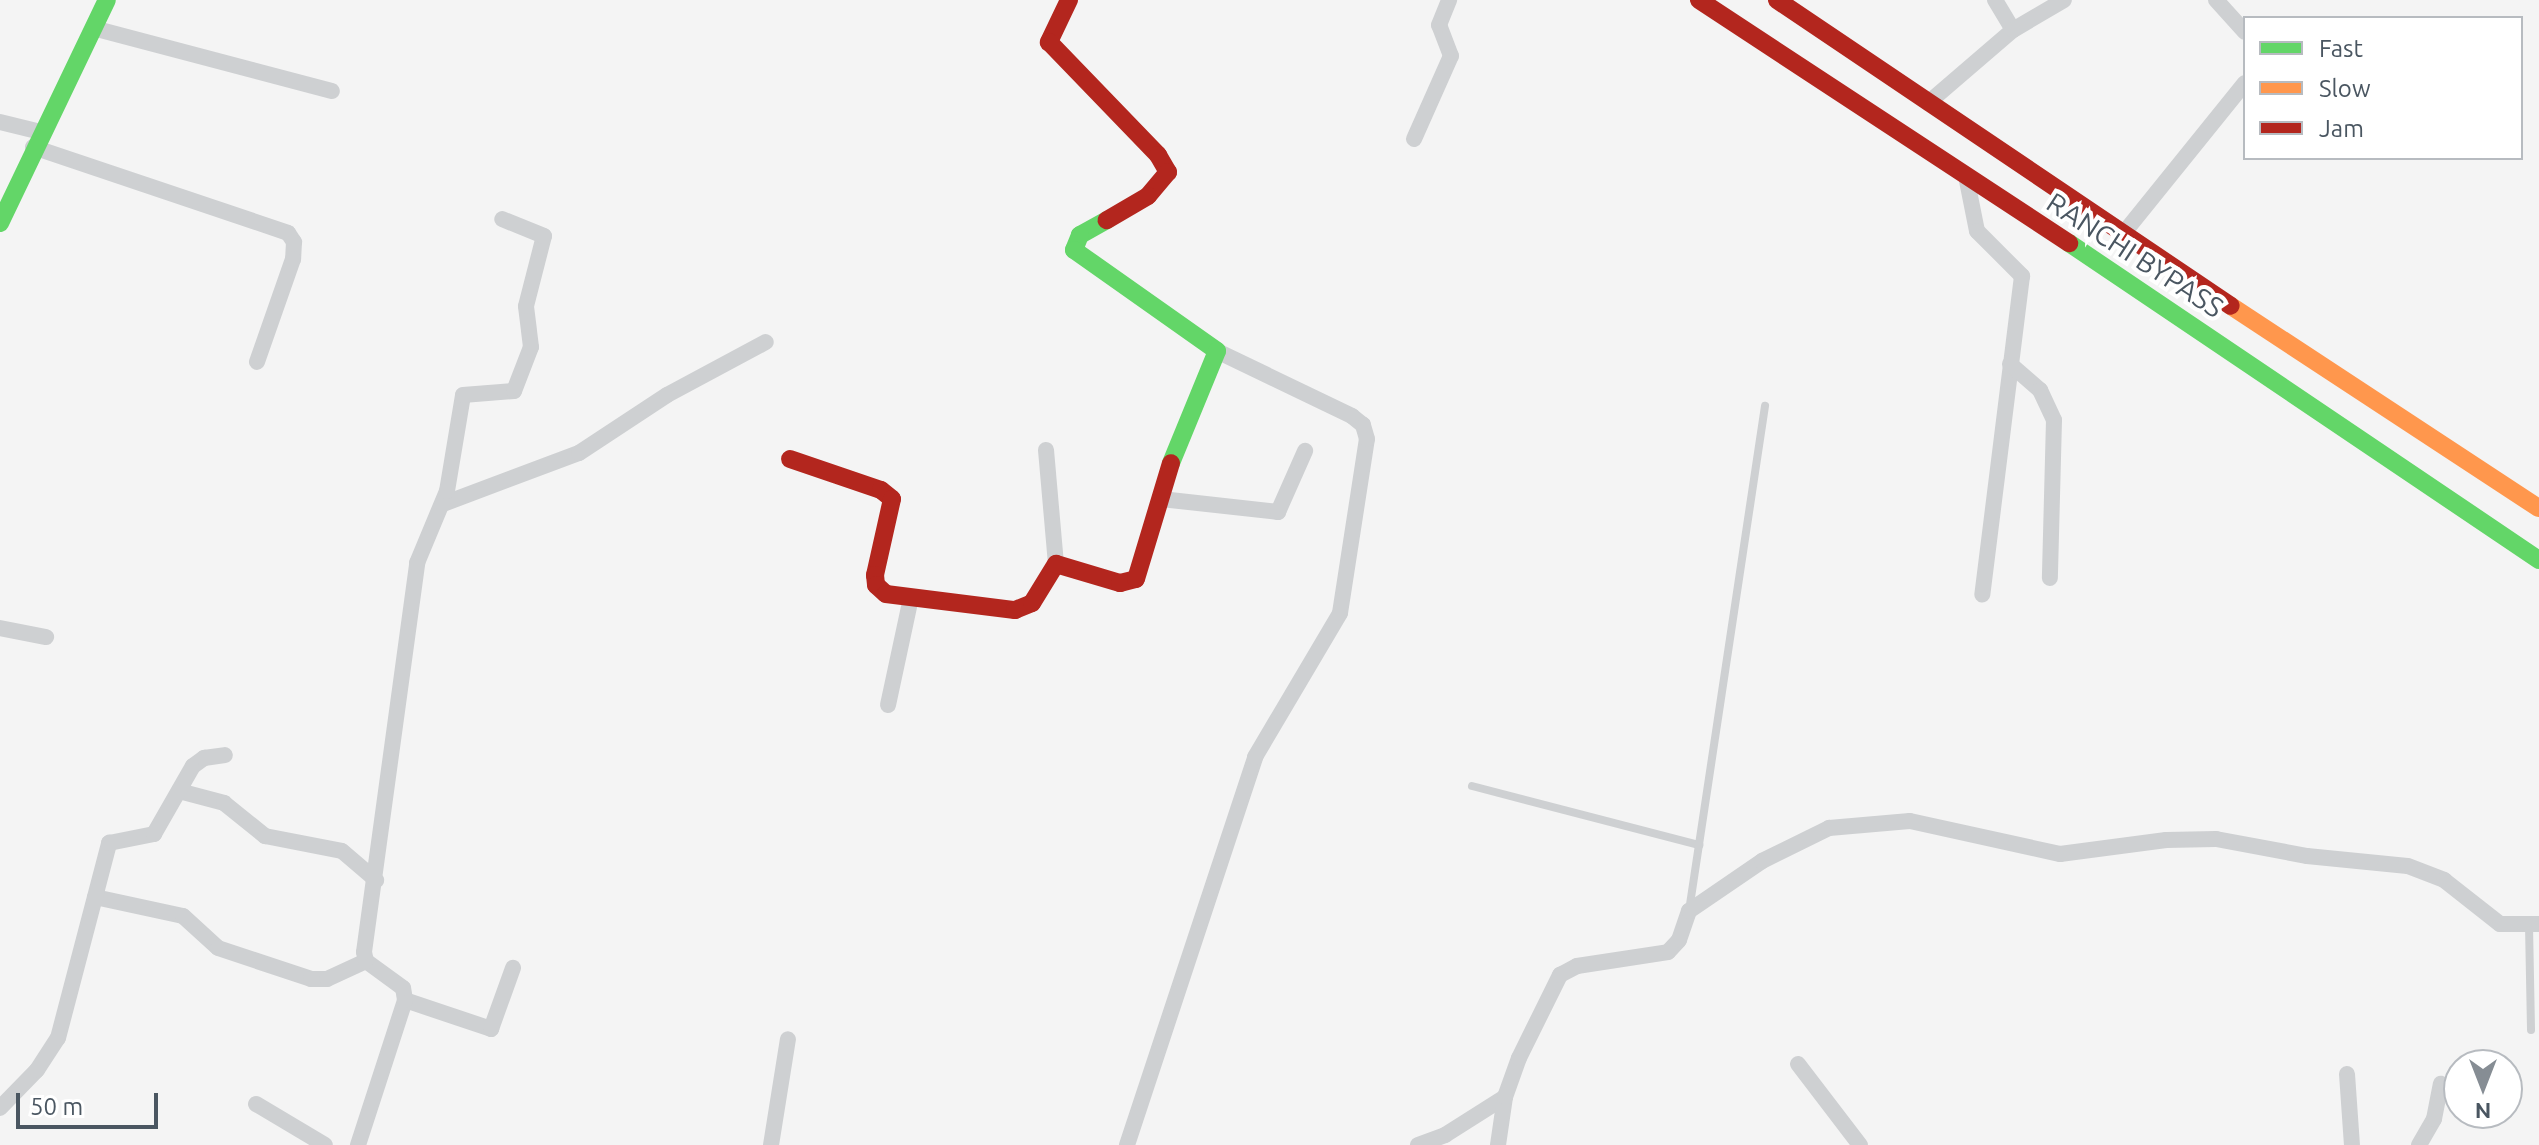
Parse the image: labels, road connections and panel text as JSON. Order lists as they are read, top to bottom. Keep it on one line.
{"streets":{"main road":["RANCHI BYPASS"]},"legend":["Fast","Slow","Jam"],"scale_bar":"50 m","north":"bottom"}
